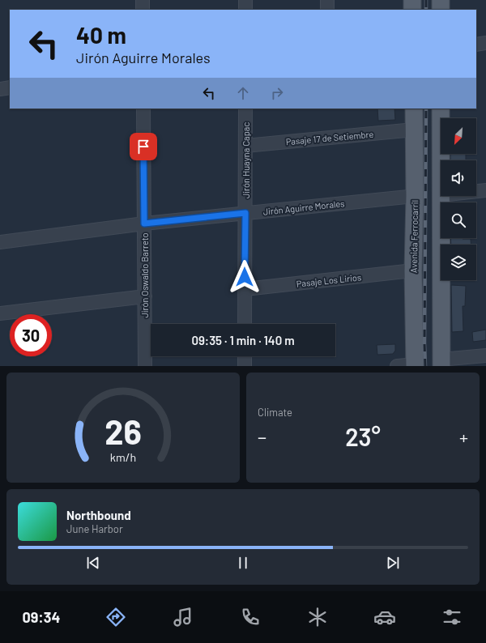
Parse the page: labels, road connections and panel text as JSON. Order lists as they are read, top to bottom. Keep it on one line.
{"streets":{"main road":["Avenida Ferrocarril"],"street":["Pasaje 17 de Setiembre","Jirón Huayna Capac","Jirón Aguirre Morales","Jirón Oswaldo Barreto","Pasaje Los Lirios"]},"crossings":[["Pasaje 17 de Setiembre","Jirón Huayna Capac"],["Pasaje 17 de Setiembre","Avenida Ferrocarril"],["Jirón Huayna Capac","Jirón Aguirre Morales"],["Jirón Huayna Capac","Pasaje Los Lirios"],["Jirón Aguirre Morales","Avenida Ferrocarril"],["Jirón Aguirre Morales","Jirón Oswaldo Barreto"],["Avenida Ferrocarril","Pasaje Los Lirios"]],"north":"bottom left","page":{"turn":["40 m","Jirón Aguirre Morales"],"limit":"30","trip":"09:35 · 1 min · 140 m","tile":"Climate","heat":["−","23°","+"],"song":["Northbound","June Harbor"],"tabs":"09:34","gauge":["26","km/h"]}}
